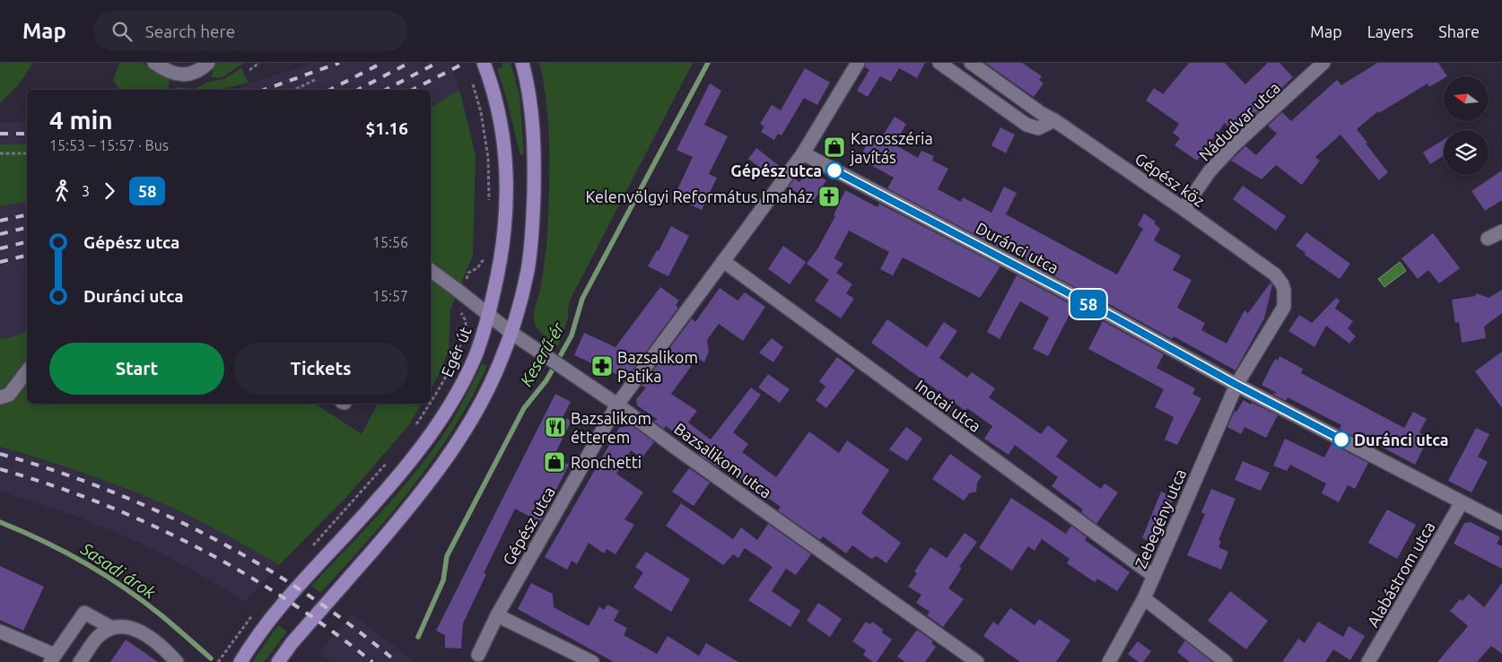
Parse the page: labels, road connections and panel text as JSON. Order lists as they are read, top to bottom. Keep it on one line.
{"streets":{"main road":["Egér út"],"street":["Nádudvar utca","Gépész köz","Duránci utca","Inotai utca","Bazsalikom utca","Zebegény utca","Gépész utca","Alabástrom utca"]},"crossings":[["Nádudvar utca","Gépész köz"],["Gépész köz","Duránci utca"],["Gépész köz","Zebegény utca"],["Duránci utca","Zebegény utca"],["Duránci utca","Gépész utca"],["Duránci utca","Alabástrom utca"],["Egér út","Bazsalikom utca"],["Inotai utca","Zebegény utca"],["Inotai utca","Gépész utca"],["Bazsalikom utca","Gépész utca"]],"water":["Keserű-ér","Sasadi árok"],"places":{"shop":["Karosszéria javítás","Ronchetti"],"other":["Gépész utca","Duránci utca"],"church":["Kelenvölgyi Református Imaház"],"pharmacy":["Bazsalikom Patika"],"restaurant":["Bazsalikom étterem"]},"lines":["bus line 58"],"north":"left","page":{"header":"Map","search":"Search here","nav":["Map","Layers","Share"],"on_map":"58","heading":["4 min","15:53 – 15:57 · Bus","$1.16"],"legs":["3","58"],"list":[{"name":"Gépész utca","value":"15:56"},{"name":"Duránci utca","value":"15:57"}],"buttons":["Start","Tickets"]}}
